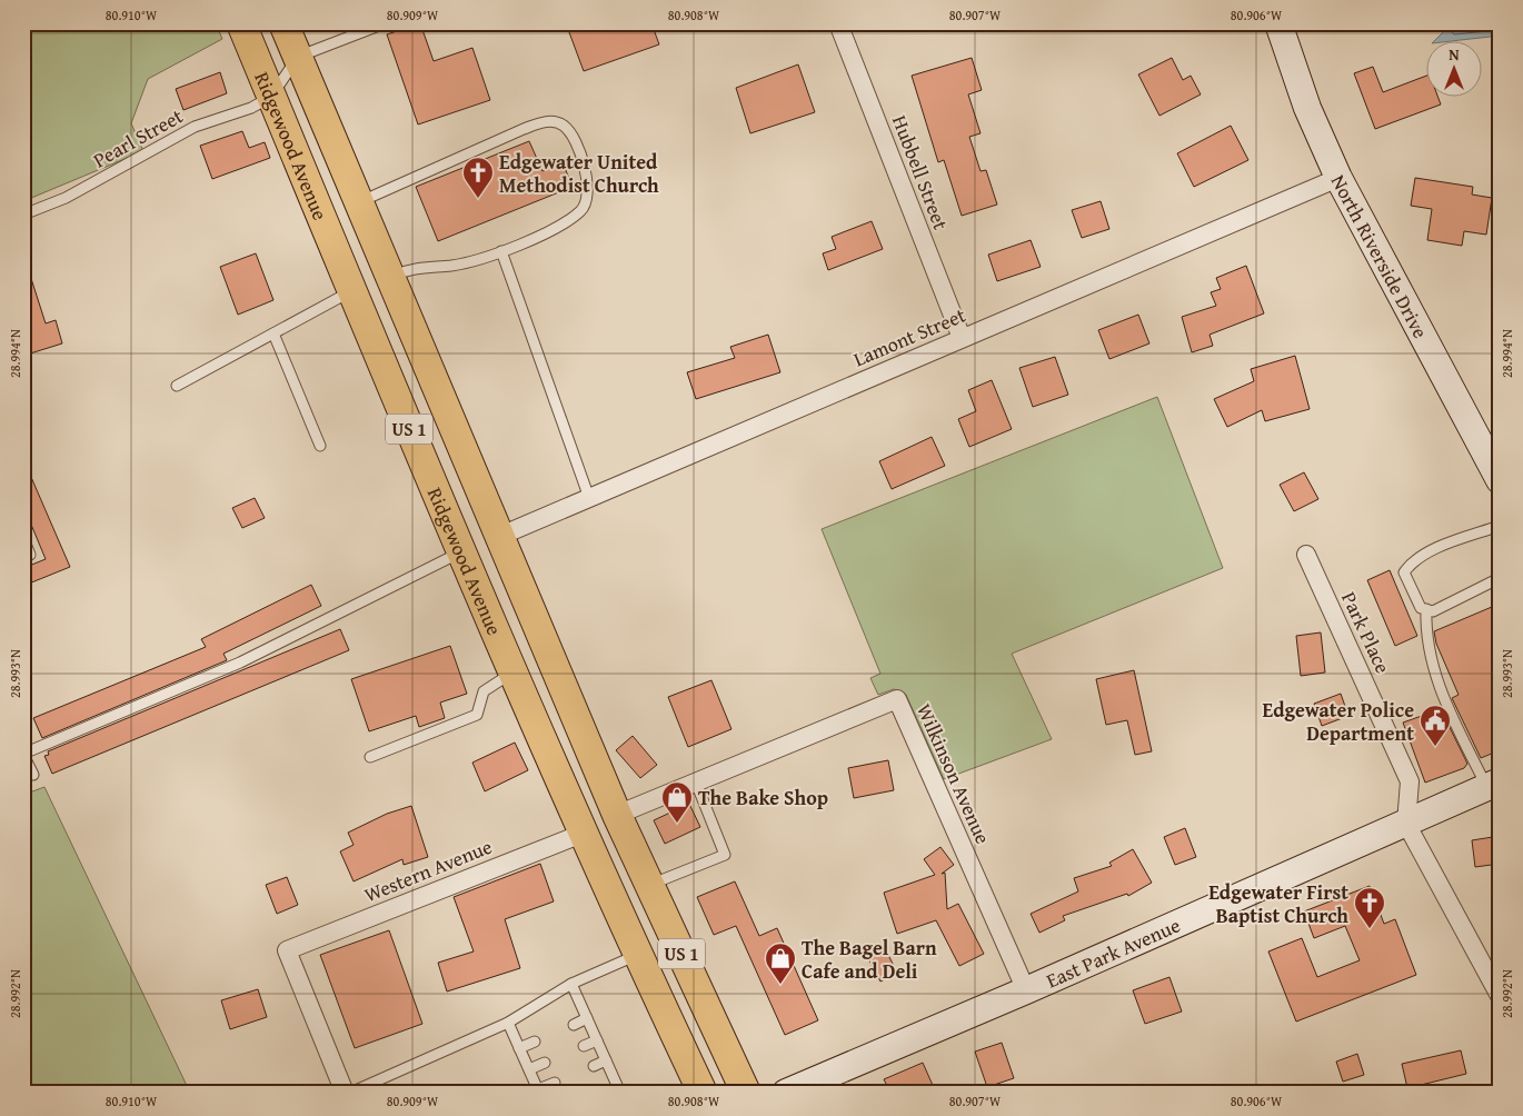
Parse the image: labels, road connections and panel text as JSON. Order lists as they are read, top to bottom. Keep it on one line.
{"streets":{"main road":["Ridgewood Avenue","US 1"],"street":["Hubbell Street","North Riverside Drive","Lamont Street","Park Place","Wilkinson Avenue","Western Avenue","East Park Avenue"],"lane":["Pearl Street"]},"crossings":[["Pearl Street","Ridgewood Avenue"],["Ridgewood Avenue","Lamont Street"],["Ridgewood Avenue","Wilkinson Avenue"],["Ridgewood Avenue","Western Avenue"],["Hubbell Street","Lamont Street"],["North Riverside Drive","Lamont Street"],["Park Place","East Park Avenue"],["Wilkinson Avenue","East Park Avenue"]],"places":{"church":["Edgewater United Methodist Church","Edgewater First Baptist Church"],"public building":["Edgewater Police Department"],"shop":["The Bake Shop","The Bagel Barn Cafe and Deli"]},"north":"top","coordinates":["80.910°W","80.909°W","80.908°W","80.907°W","80.906°W","28.994°N","28.993°N","28.992°N"]}
